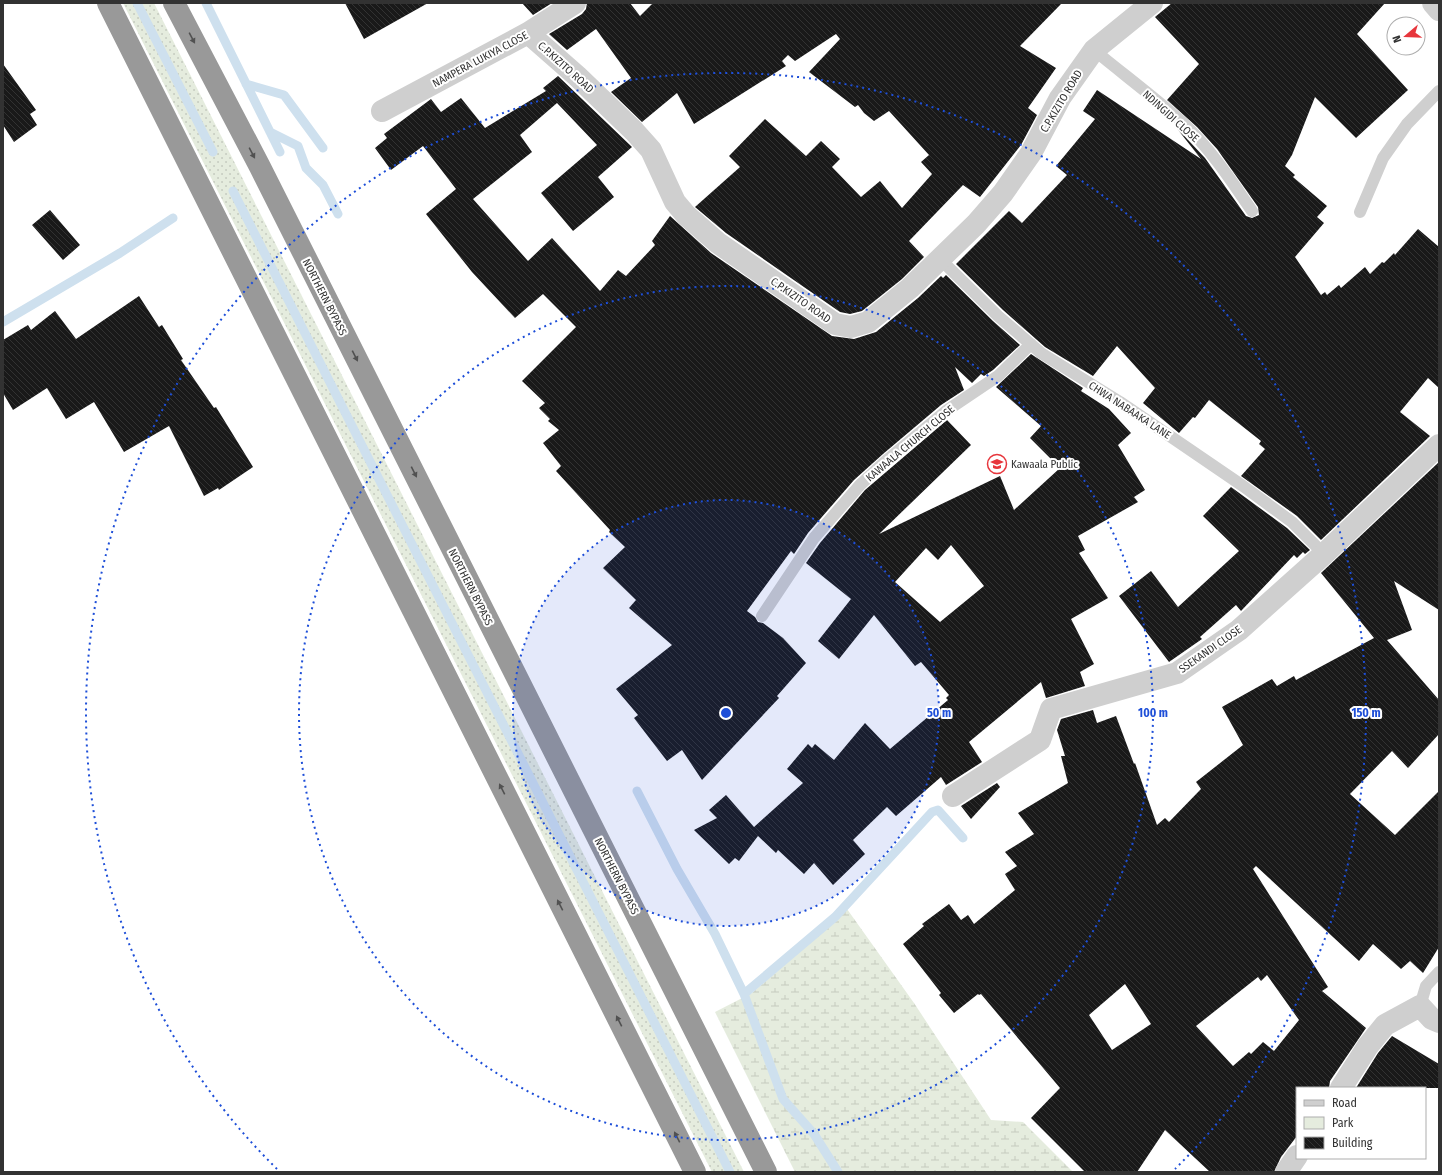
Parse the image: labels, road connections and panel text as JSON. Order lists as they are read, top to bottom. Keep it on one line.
{"streets":{"highway":["NORTHERN BYPASS"],"street":["NAMPERA LUKIYA CLOSE","C.P.KIZITO ROAD","SSEKANDI CLOSE"],"lane":["NDINGIDI CLOSE","CHWA NABAAKA LANE","KAWAALA CHURCH CLOSE"]},"crossings":[["NAMPERA LUKIYA CLOSE","C.P.KIZITO ROAD"],["C.P.KIZITO ROAD","NDINGIDI CLOSE"],["C.P.KIZITO ROAD","CHWA NABAAKA LANE"],["CHWA NABAAKA LANE","KAWAALA CHURCH CLOSE"],["CHWA NABAAKA LANE","SSEKANDI CLOSE"]],"places":{"school or university":["Kawaala Public"]},"legend":["Road","Park","Building"],"north":"left","rings":["50 m","100 m","150 m"]}
